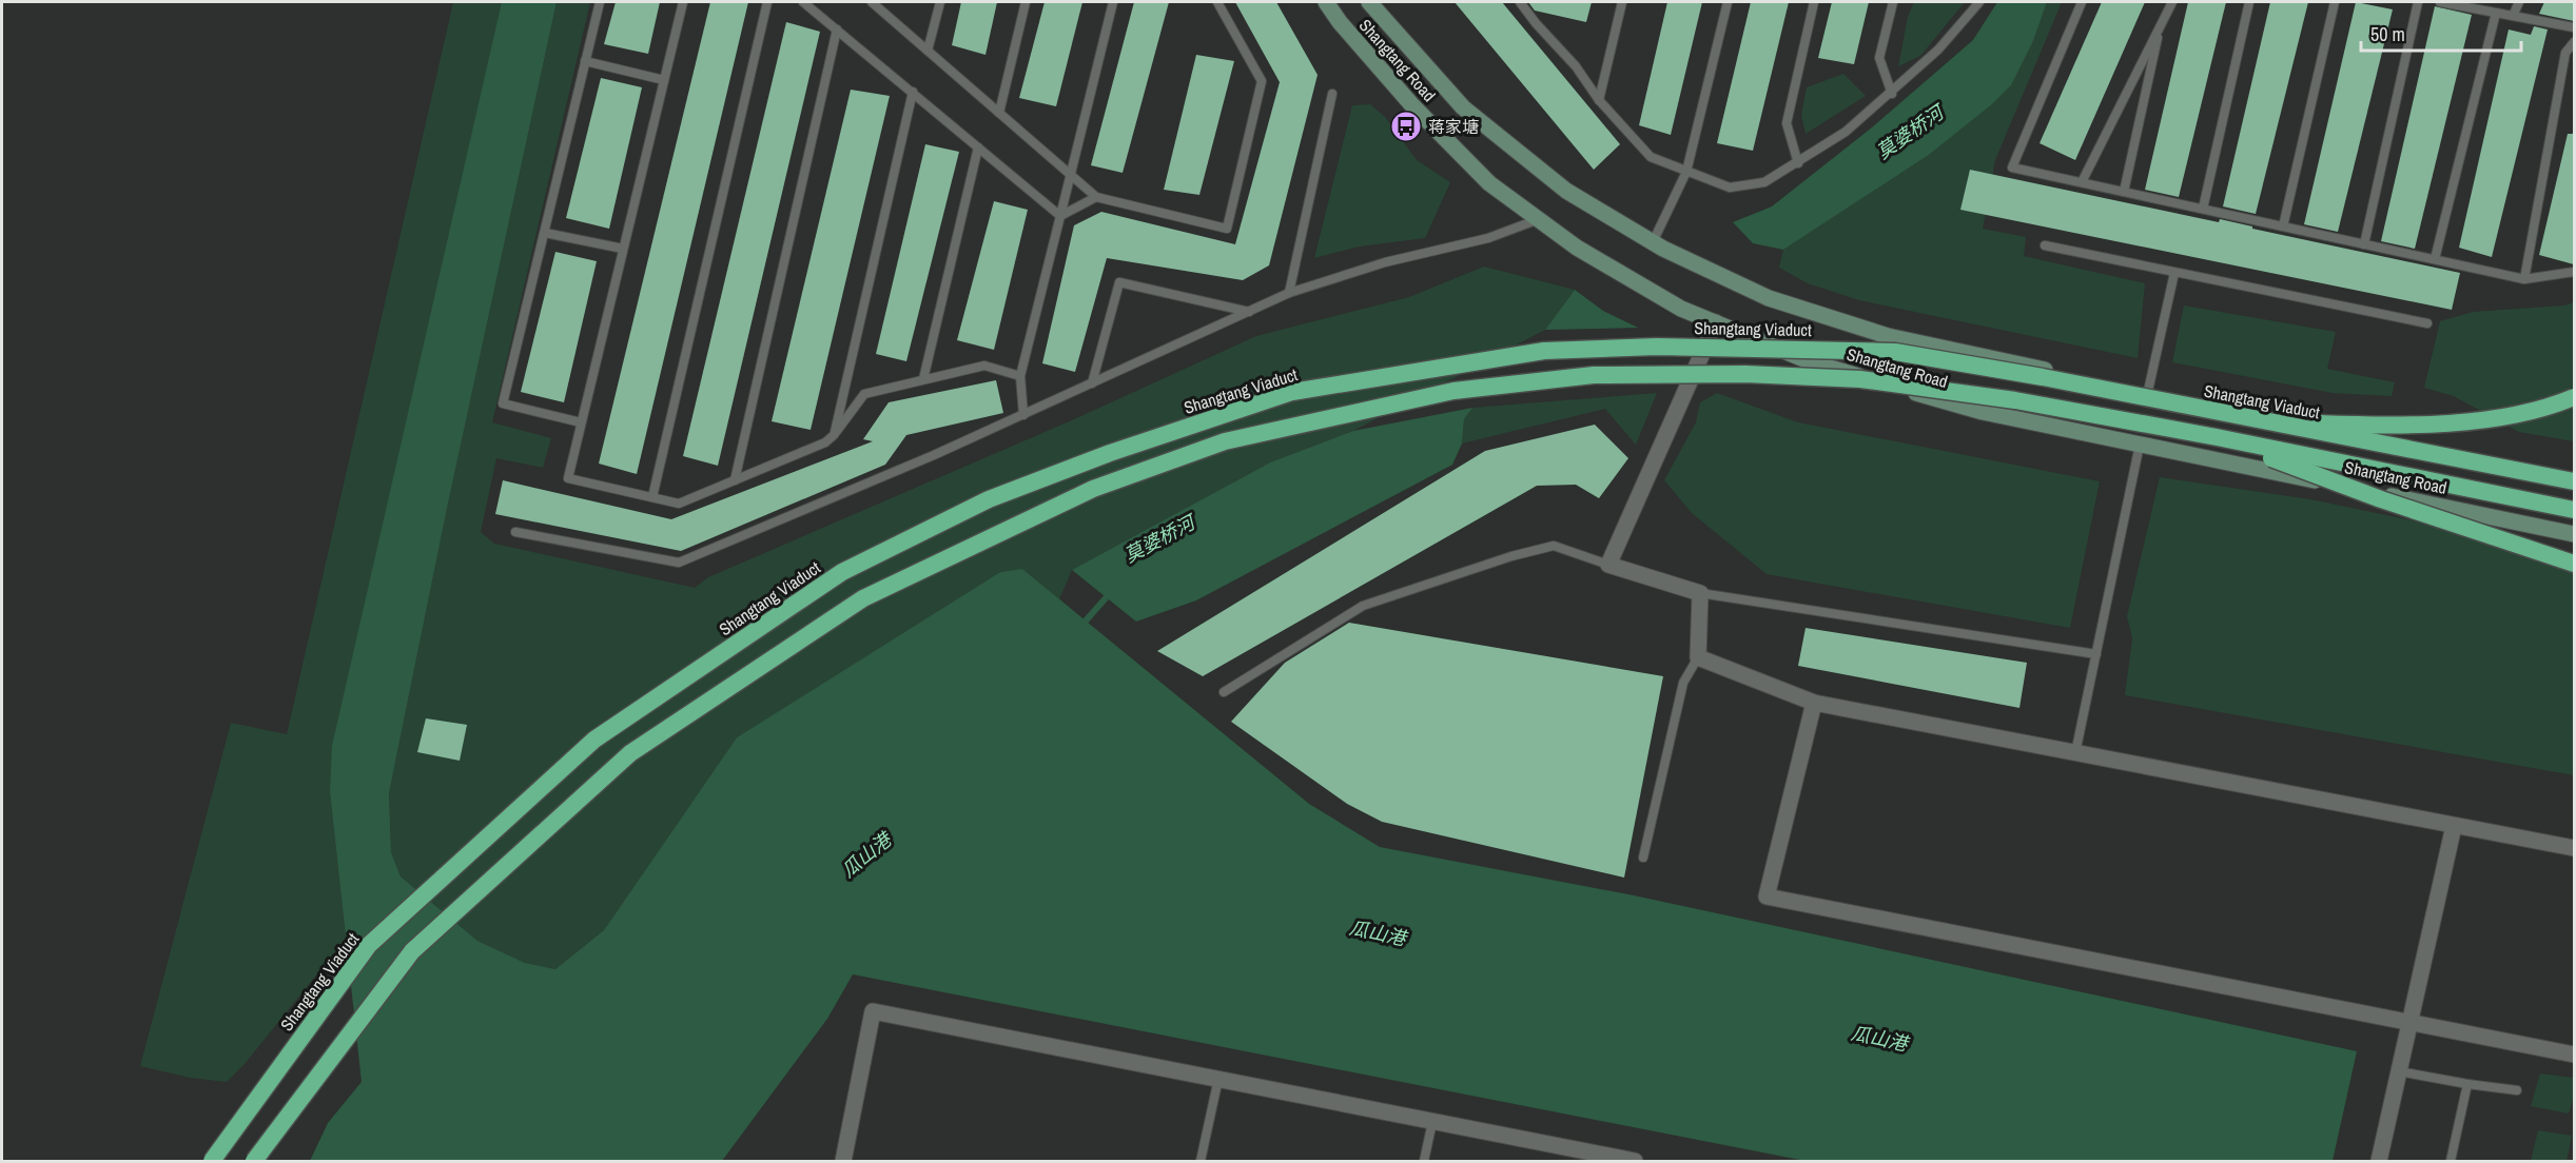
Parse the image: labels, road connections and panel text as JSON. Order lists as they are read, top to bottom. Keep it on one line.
{"streets":{"highway":["Shangtang Viaduct"],"main road":["Shangtang Road"]},"crossings":[["Shangtang Road","Shangtang Viaduct"]],"water":["莫婆桥河","瓜山港"],"places":{"bus stop":["蒋家塘"]},"scale_bar":"50 m"}
